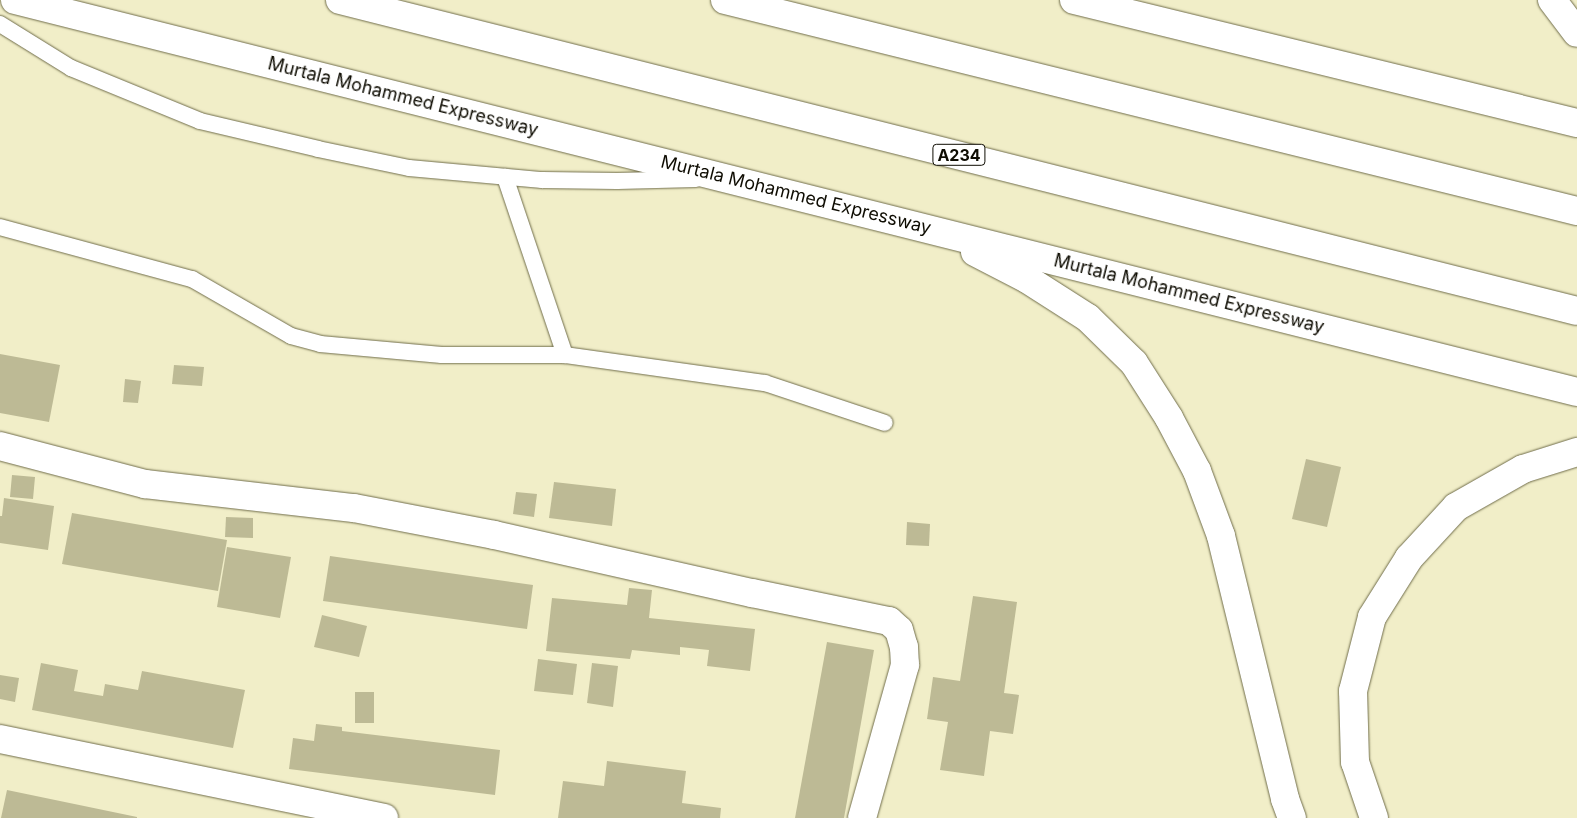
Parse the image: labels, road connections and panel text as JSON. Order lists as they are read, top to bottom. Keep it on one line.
{"streets":{"main road":["Murtala Mohammed Expressway","A234"]}}
